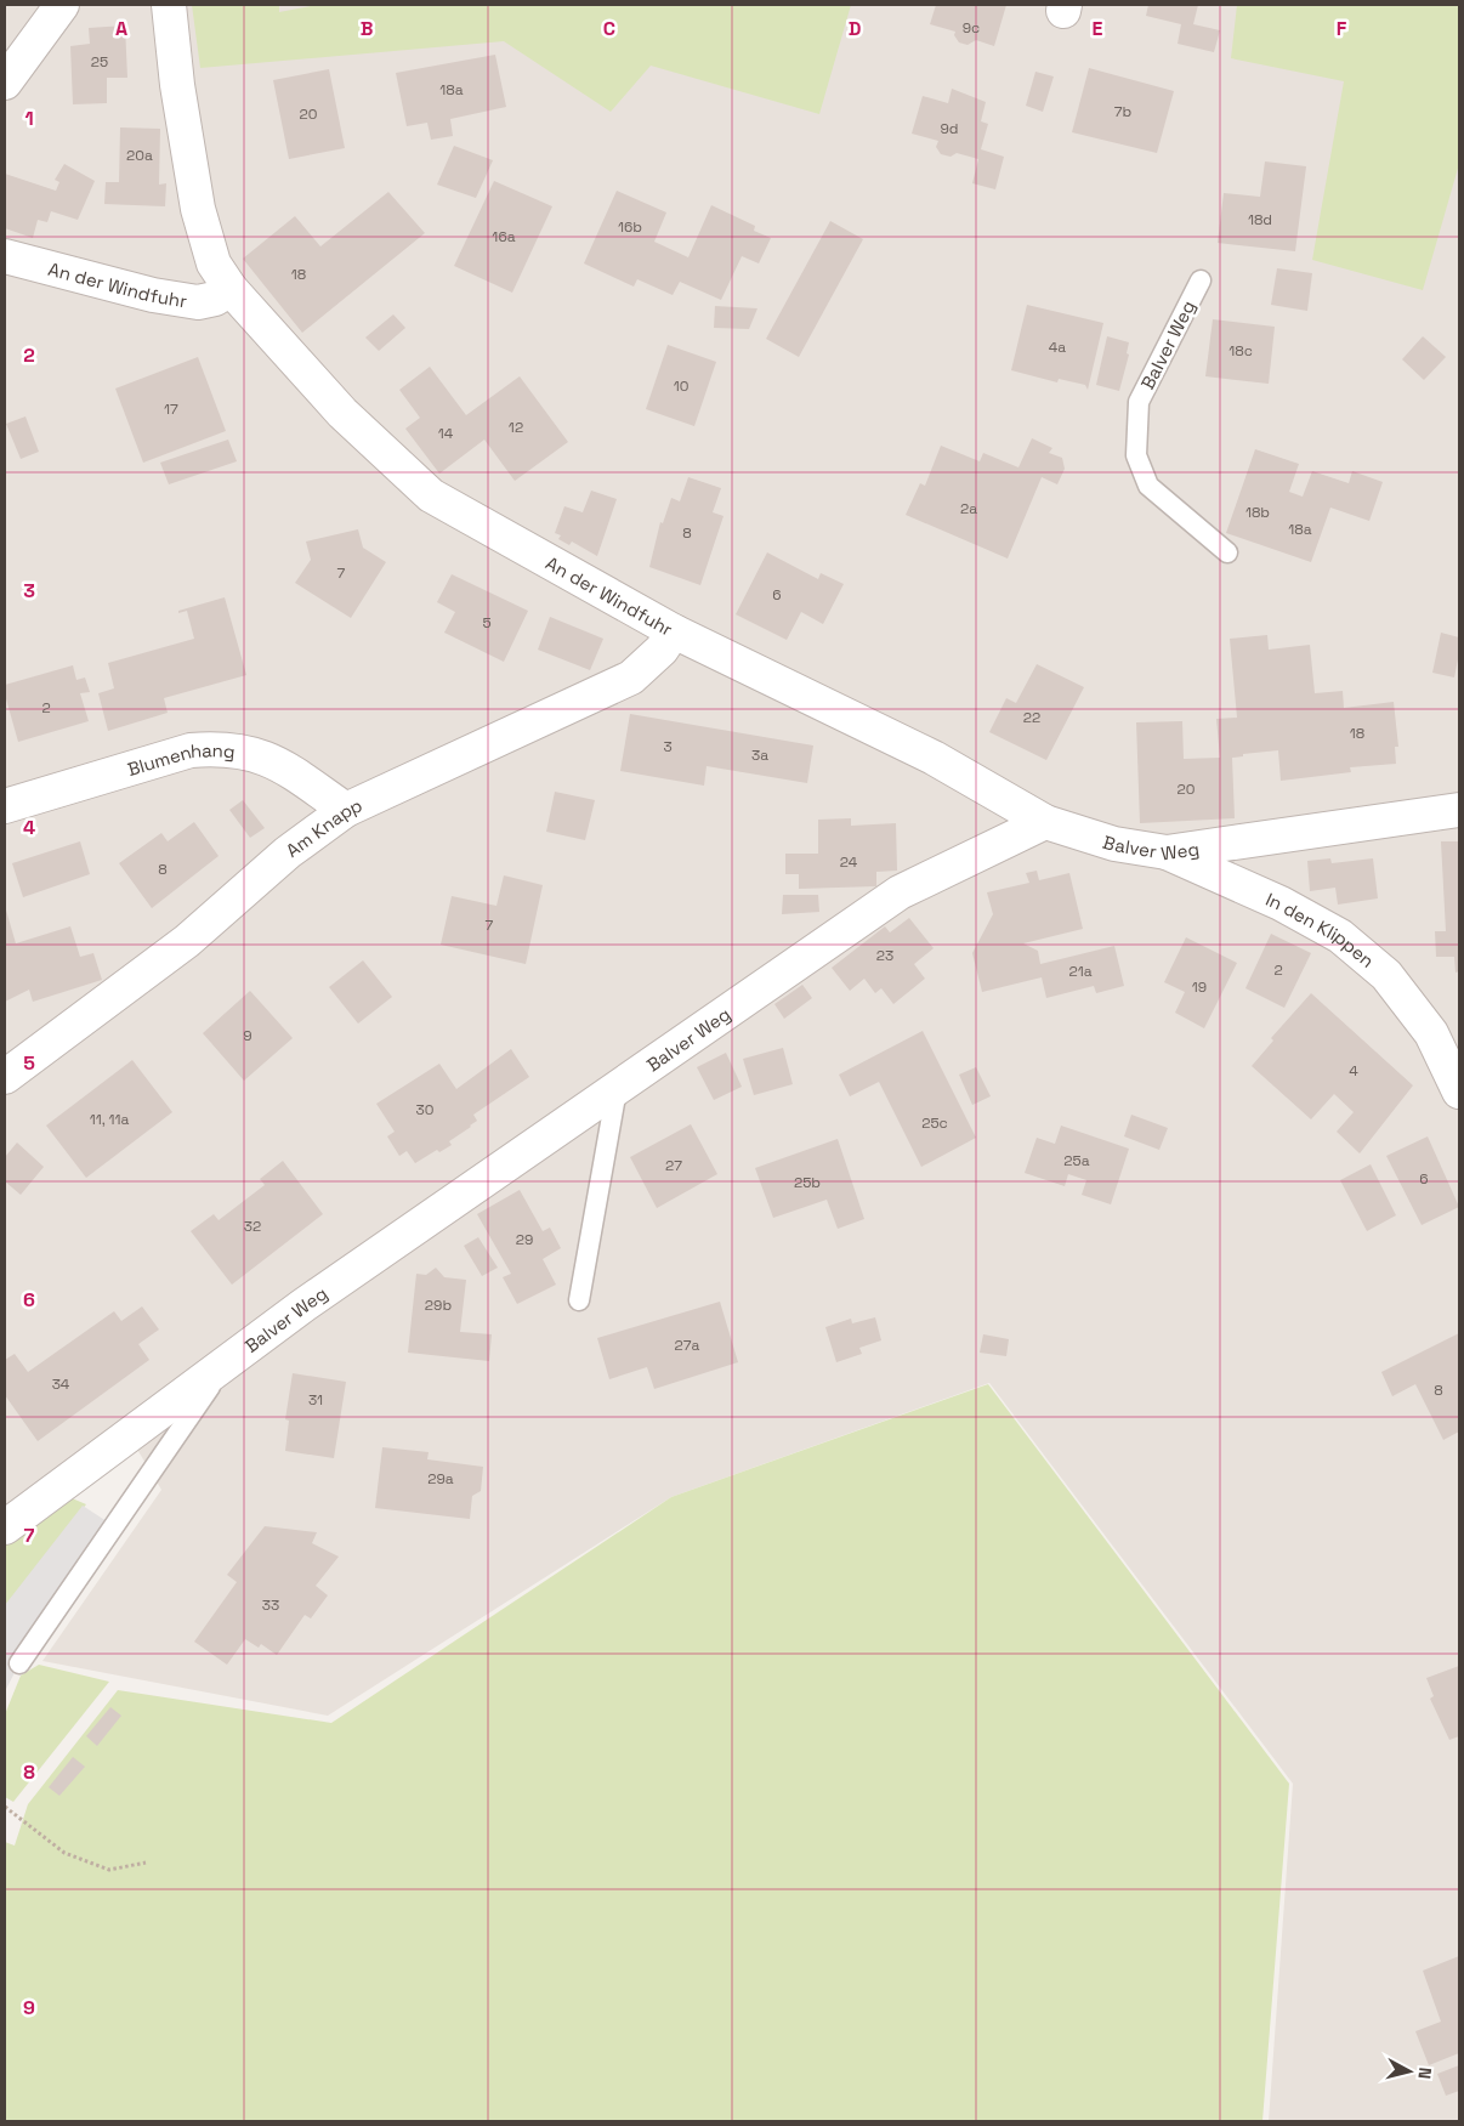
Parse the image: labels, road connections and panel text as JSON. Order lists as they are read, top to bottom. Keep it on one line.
{"streets":{"street":["An der Windfuhr","Balver Weg","Blumenhang","Am Knapp","In den Klippen"]},"crossings":[["An der Windfuhr","Balver Weg"],["An der Windfuhr","Am Knapp"],["Balver Weg","In den Klippen"],["Blumenhang","Am Knapp"]],"house_numbers":["9c","25","18a","7b","20","9d","20a","18d","16b","16a","18","4a","18c","10","17","12","14","2a","18b","18a","8","7","6","5","2","22","18","3","3a","20","24","8","7","23","2","21a","19","9","4","30","11, 11a","25c","25a","27","6","25b","32","29","29b","27a","34","8","31","29a","33"],"north":"right","grid":{"columns":["A","B","C","D","E","F"],"rows":["1","2","3","4","5","6","7","8","9"]}}
